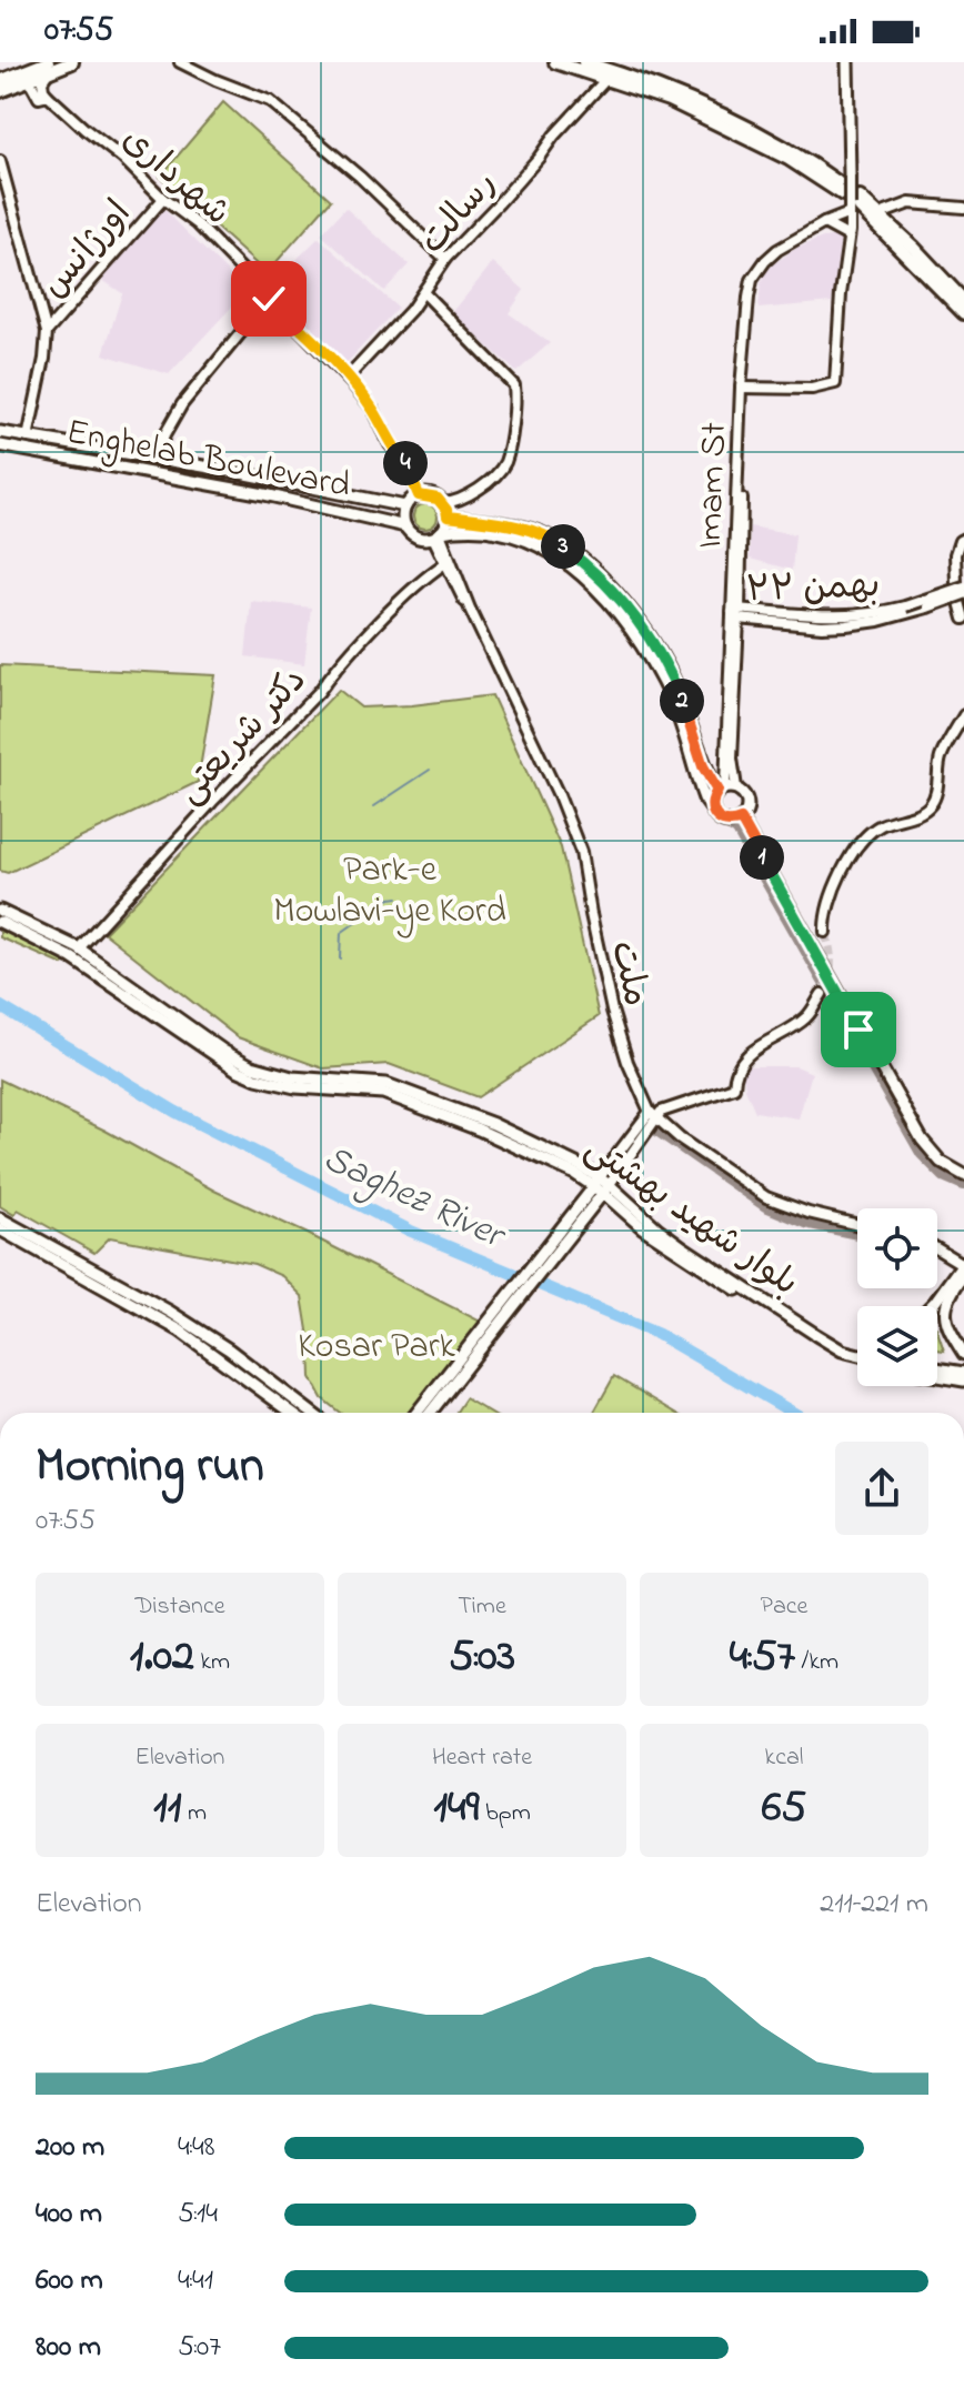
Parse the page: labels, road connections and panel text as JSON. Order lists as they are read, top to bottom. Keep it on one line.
{"streets":{"main road":["Enghelab Boulevard","بلوار شهید بهشتی"],"street":["شهرداری","رسالت","اورژانس","Imam St","۲۲ بهمن","دکتر شریعتی","ملت"]},"crossings":[["شهرداری","رسالت"],["شهرداری","اورژانس"],["شهرداری","Enghelab Boulevard"],["شهرداری","ملت"],["اورژانس","Enghelab Boulevard"],["Enghelab Boulevard","ملت"],["Imam St","۲۲ بهمن"],["دکتر شریعتی","ملت"],["دکتر شریعتی","بلوار شهید بهشتی"]],"water":["Saghez River"],"parks":["Park-e Mowlavi-ye Kord","Kosar Park"],"page":{"status":"07:55","pins":["4","3","2","1"],"heading":["Morning run","07:55"],"stats":[["Distance","1.02 km"],["Time","5:03"],["Pace","4:57 /km"],["Elevation","11 m"],["Heart rate","149 bpm"],["kcal","65"]],"chart":["Elevation","211–221 m"],"list":[{"name":"200 m","note":"4:48"},{"name":"400 m","note":"5:14"},{"name":"600 m","note":"4:41"},{"name":"800 m","note":"5:07"}]}}
